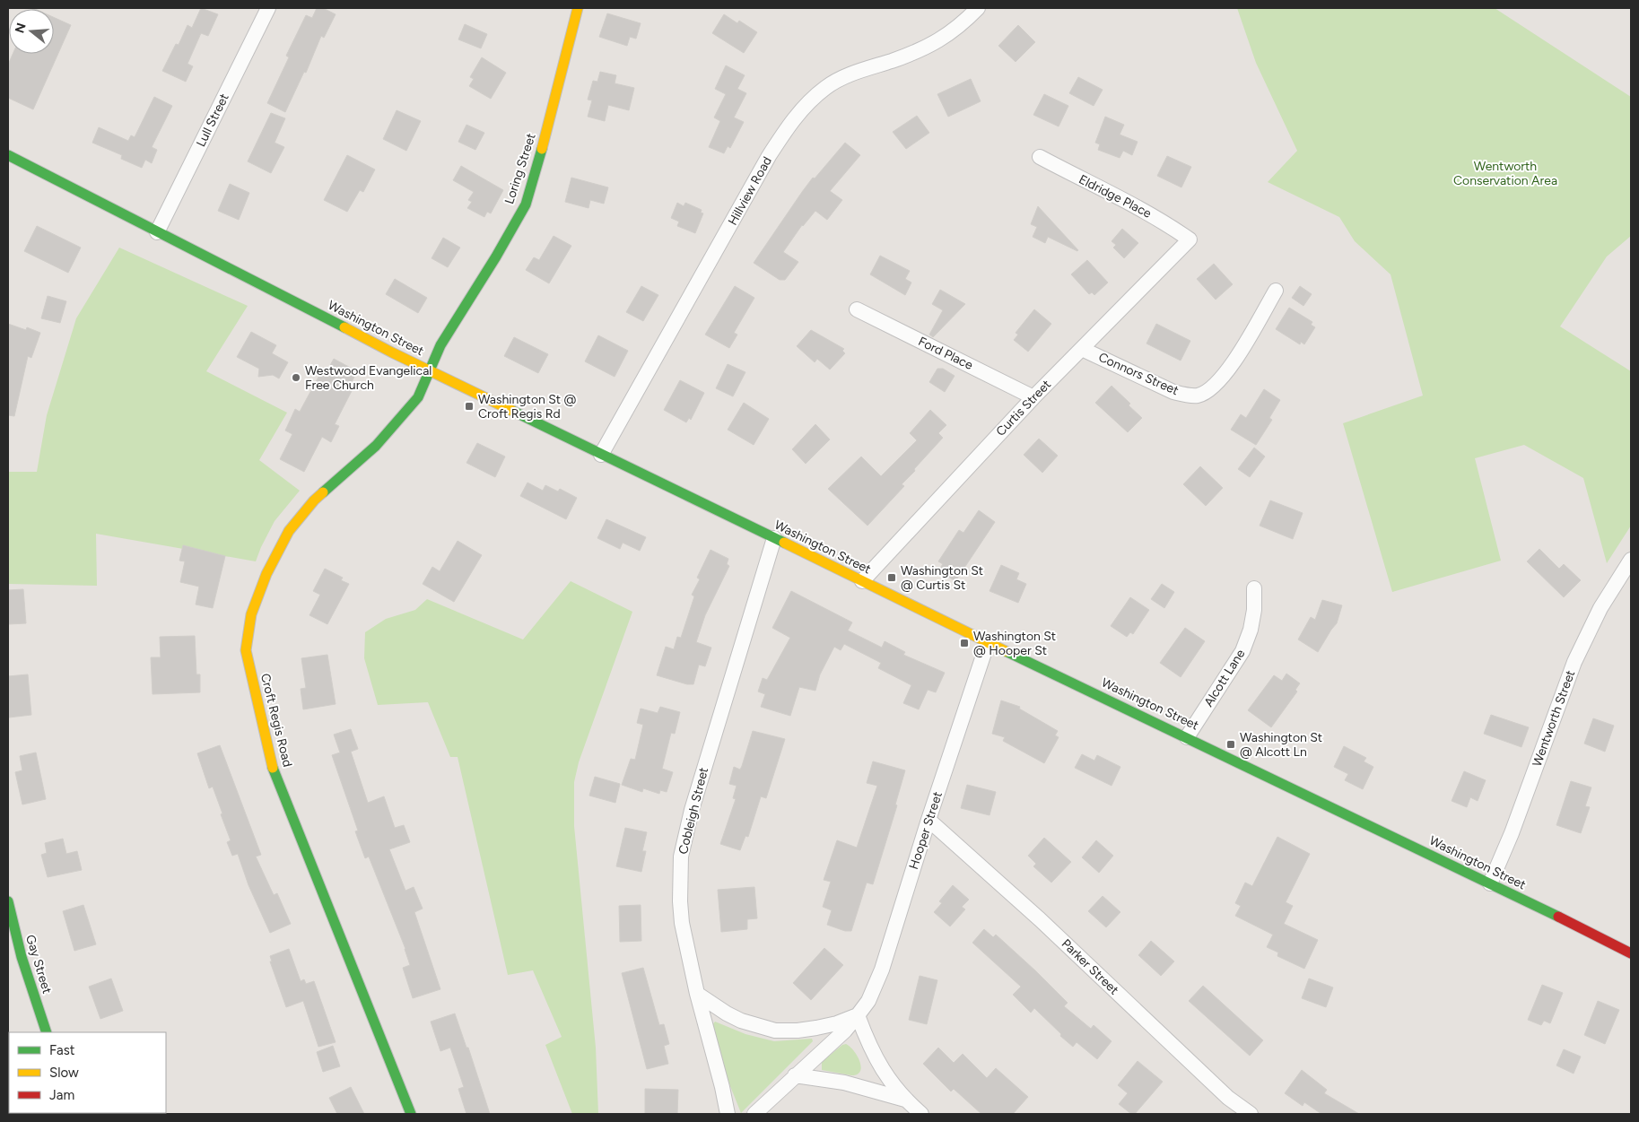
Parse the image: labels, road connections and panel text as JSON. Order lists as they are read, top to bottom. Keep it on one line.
{"streets":{"main road":["Loring Street","Washington Street","Croft Regis Road","Gay Street"],"street":["Lull Street","Hillview Road","Eldridge Place","Ford Place","Connors Street","Curtis Street","Alcott Lane","Wentworth Street","Cobleigh Street","Hooper Street","Parker Street"]},"crossings":[["Lull Street","Washington Street"],["Loring Street","Washington Street"],["Loring Street","Croft Regis Road"],["Hillview Road","Washington Street"],["Eldridge Place","Curtis Street"],["Washington Street","Curtis Street"],["Washington Street","Alcott Lane"],["Washington Street","Wentworth Street"],["Washington Street","Croft Regis Road"],["Washington Street","Cobleigh Street"],["Washington Street","Hooper Street"],["Ford Place","Curtis Street"],["Connors Street","Curtis Street"],["Hooper Street","Parker Street"]],"parks":["Wentworth Conservation Area"],"places":{"other":["Westwood Evangelical Free Church"],"transit":["Washington St @ Croft Regis Rd","Washington St @ Curtis St","Washington St @ Hooper St","Washington St @ Alcott Ln"]},"legend":["Fast","Slow","Jam"],"north":"left"}
